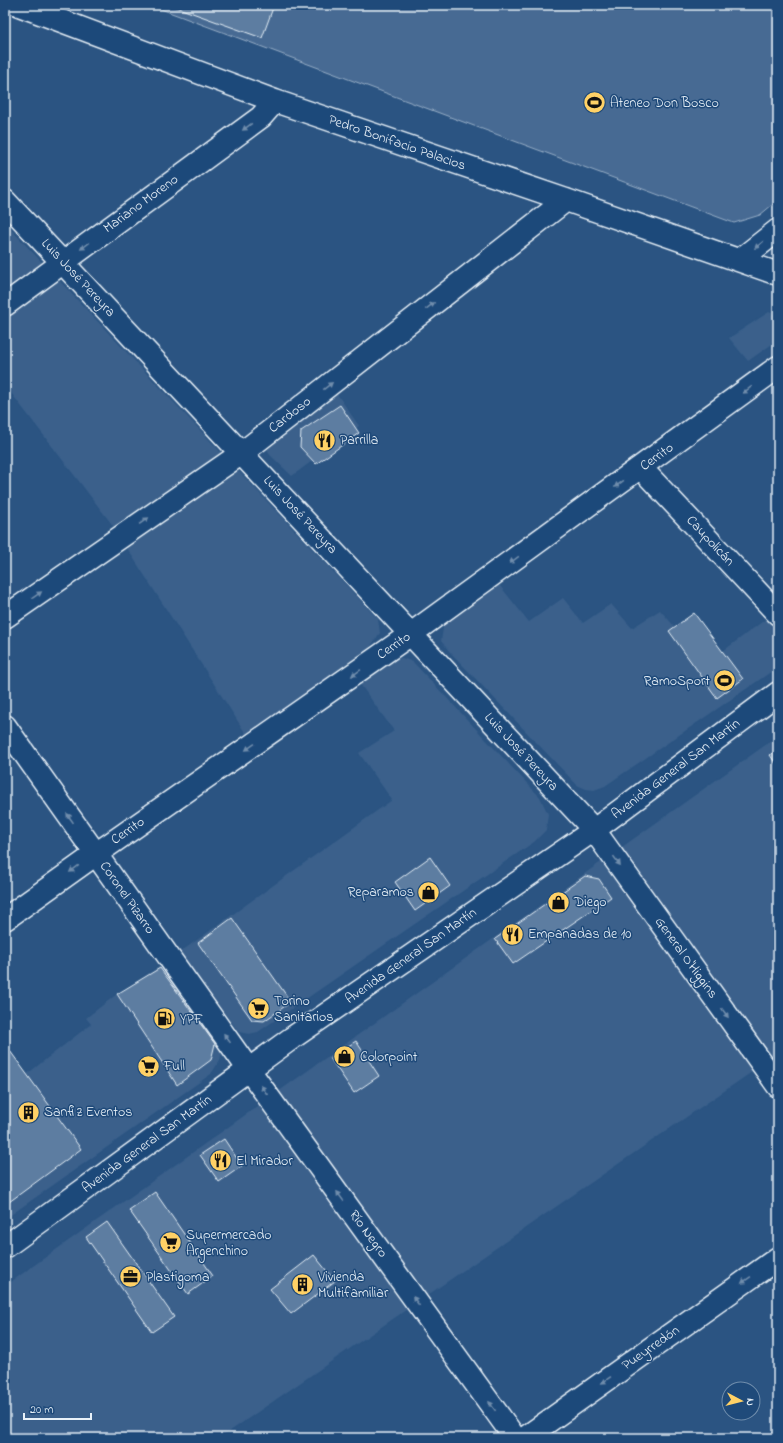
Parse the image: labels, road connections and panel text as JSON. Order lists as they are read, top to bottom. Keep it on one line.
{"streets":{"street":["Pedro Bonifacio Palacios","Mariano Moreno","Luis José Pereyra","Cardoso","Cerrito","Caupolicán","Avenida General San Martín","Coronel Pizarro","General O'Higgins","Río Negro","Pueyrredón"]},"crossings":[["Pedro Bonifacio Palacios","Mariano Moreno"],["Pedro Bonifacio Palacios","Cardoso"],["Mariano Moreno","Luis José Pereyra"],["Luis José Pereyra","Cardoso"],["Luis José Pereyra","Cerrito"],["Luis José Pereyra","Avenida General San Martín"],["Luis José Pereyra","General O'Higgins"],["Cerrito","Caupolicán"],["Cerrito","Coronel Pizarro"],["Avenida General San Martín","Coronel Pizarro"],["Avenida General San Martín","General O'Higgins"],["Avenida General San Martín","Río Negro"],["Coronel Pizarro","Río Negro"]],"one_way":["Mariano Moreno","Cardoso","Cerrito","Coronel Pizarro","General O'Higgins","Río Negro","Pueyrredón"],"places":{"sports":["Ateneo Don Bosco","RamoSport"],"restaurant":["Parrilla","Empanadas de 10","El Mirador"],"shop":["Reparamos","Diego","Colorpoint"],"supermarket":["Torino Sanitarios","Full","Supermercado Argenchino"],"fuel station":["YPF"],"building":["Sanfiz Eventos","Vivienda Multifamiliar"],"office":["Plastigoma"]},"scale_bar":"20 m","north":"right"}
